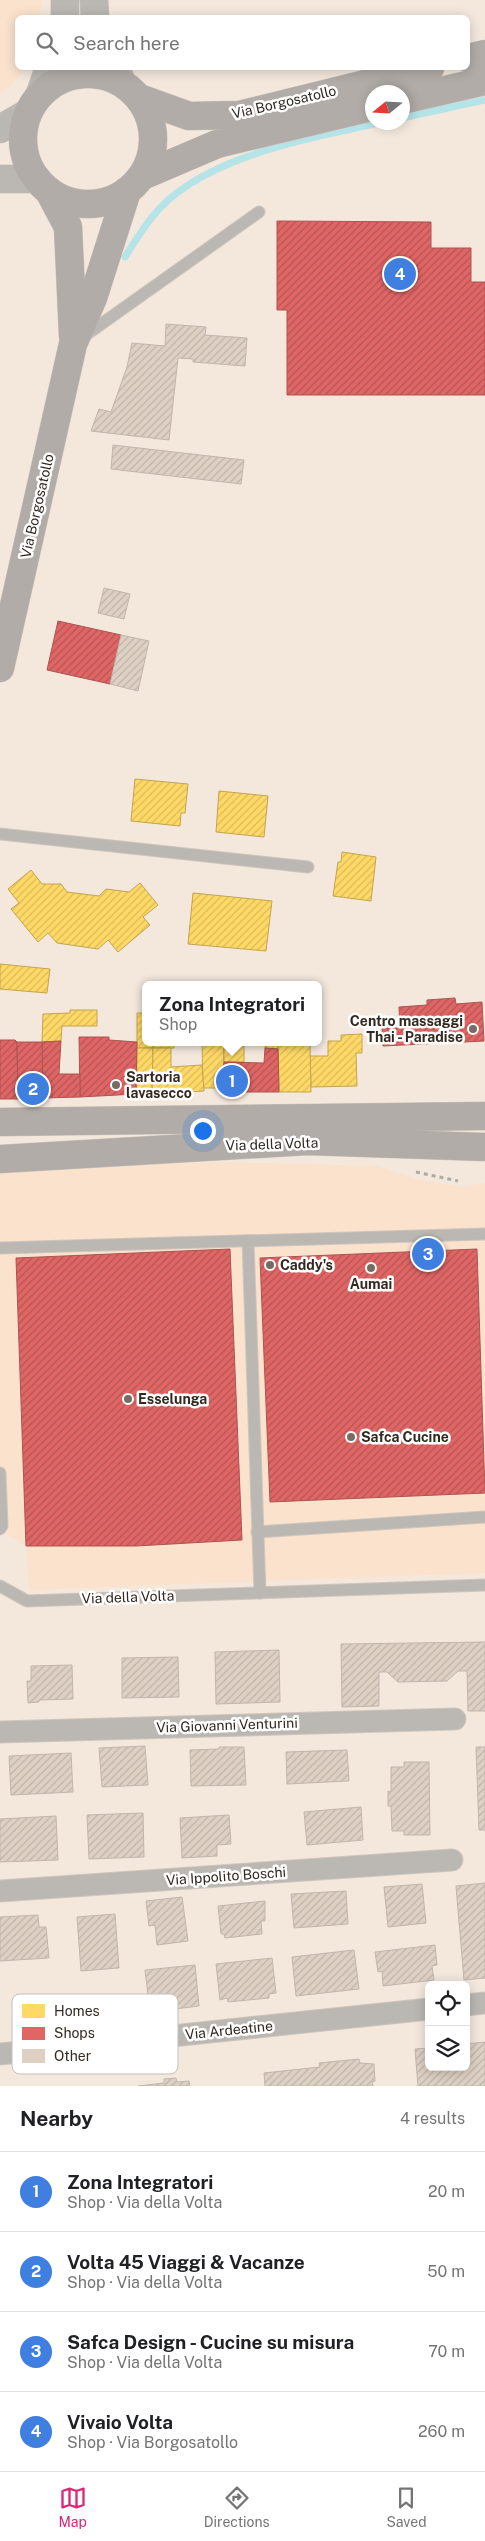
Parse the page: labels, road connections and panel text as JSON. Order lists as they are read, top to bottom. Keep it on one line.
{"streets":{"main road":["Via Borgosatollo","Via della Volta"],"street":["Via Giovanni Venturini","Via Ippolito Boschi","Via Ardeatine"]},"places":["Centro massaggi Thai - Paradise","Sartoria lavasecco","Caddy's","Aumai","Esselunga","Safca Cucine"],"legend":["Homes","Shops","Other"],"north":"left","page":{"search":"Search here","pins":["4","1","2","3"],"popup":["Zona Integratori","Shop"],"heading":["Nearby","4 results"],"list":[{"mark":"1","name":"Zona Integratori","note":"Shop · Via della Volta","value":"20 m"},{"mark":"2","name":"Volta 45 Viaggi & Vacanze","note":"Shop · Via della Volta","value":"50 m"},{"mark":"3","name":"Safca Design - Cucine su misura","note":"Shop · Via della Volta","value":"70 m"},{"mark":"4","name":"Vivaio Volta","note":"Shop · Via Borgosatollo","value":"260 m"}],"nav":["Map","Directions","Saved"]}}
